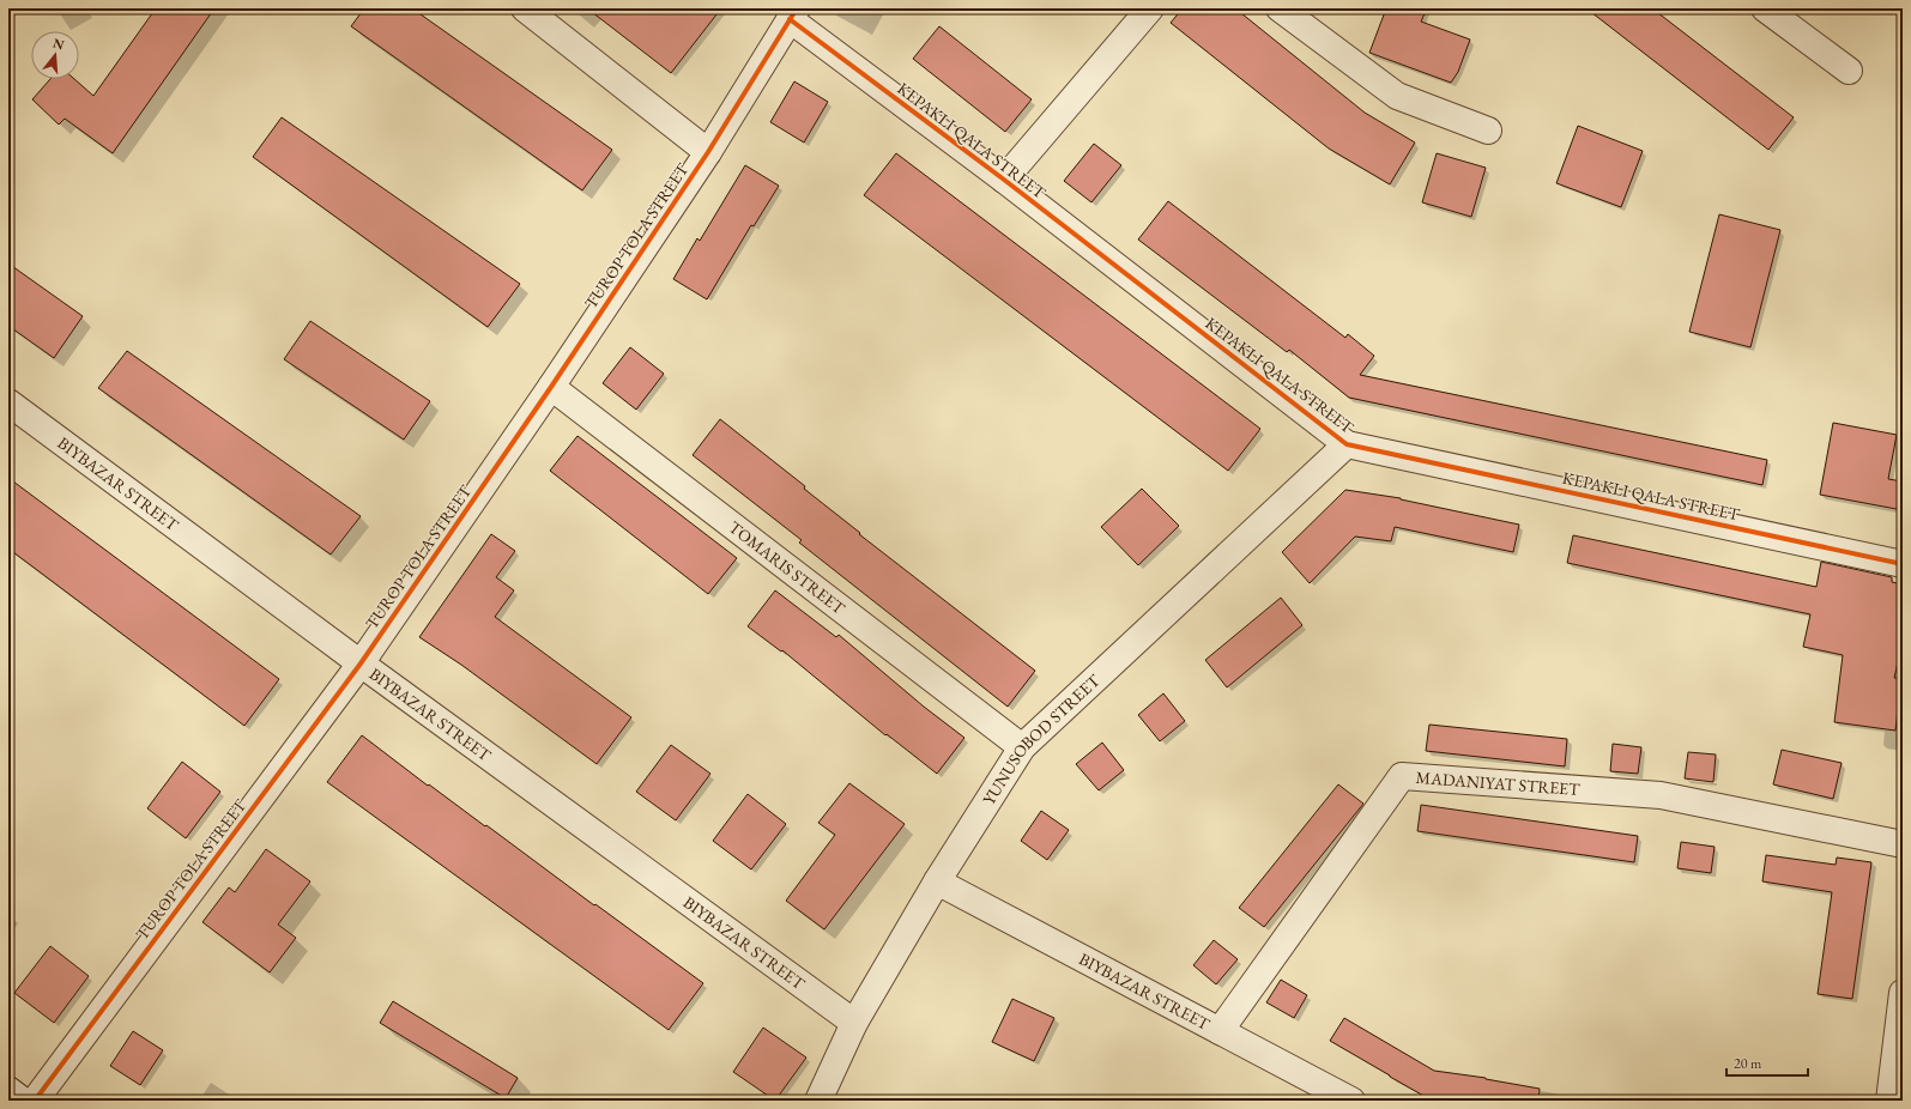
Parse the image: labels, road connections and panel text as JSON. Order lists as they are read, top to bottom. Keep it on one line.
{"streets":{"street":["KEPAKLI QALA STREET","TUROP TOLA STREET","BIYBAZAR STREET","TOMARIS STREET","YUNUSOBOD STREET","MADANIYAT STREET"]},"crossings":[["KEPAKLI QALA STREET","TUROP TOLA STREET"],["KEPAKLI QALA STREET","YUNUSOBOD STREET"],["TUROP TOLA STREET","BIYBAZAR STREET"],["TUROP TOLA STREET","TOMARIS STREET"],["BIYBAZAR STREET","YUNUSOBOD STREET"],["BIYBAZAR STREET","MADANIYAT STREET"],["TOMARIS STREET","YUNUSOBOD STREET"]],"scale_bar":"20 m","north":"top"}
